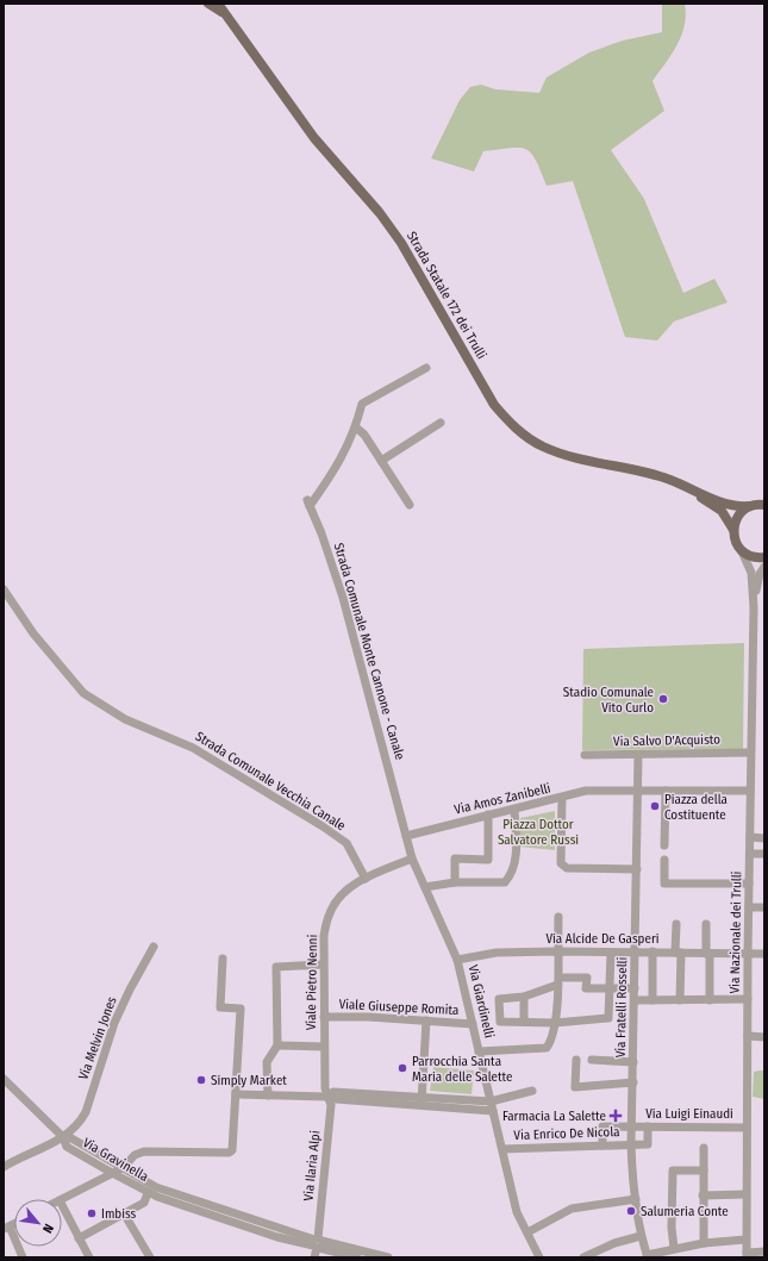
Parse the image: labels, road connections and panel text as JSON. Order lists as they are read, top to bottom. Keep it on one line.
{"streets":{"main road":["Strada Statale 172 dei Trulli"],"street":["Strada Comunale Monte Cannone - Canale","Via Salvo D'Acquisto","Strada Comunale Vecchia Canale","Via Amos Zanibelli","Via Nazionale dei Trulli","Via Alcide De Gasperi","Viale Pietro Nenni","Via Giardinelli","Viale Giuseppe Romita","Via Fratelli Rosselli","Via Melvin Jones","Via Luigi Einaudi","Via Enrico De Nicola","Via Gravinella","Via Ilaria Alpi"]},"crossings":[["Strada Statale 172 dei Trulli","Via Nazionale dei Trulli"],["Strada Comunale Monte Cannone - Canale","Via Giardinelli"],["Via Salvo D'Acquisto","Via Nazionale dei Trulli"],["Via Salvo D'Acquisto","Via Fratelli Rosselli"],["Strada Comunale Vecchia Canale","Viale Pietro Nenni"],["Via Amos Zanibelli","Via Giardinelli"],["Via Amos Zanibelli","Via Fratelli Rosselli"],["Via Nazionale dei Trulli","Via Alcide De Gasperi"],["Via Nazionale dei Trulli","Via Luigi Einaudi"],["Via Alcide De Gasperi","Via Giardinelli"],["Via Alcide De Gasperi","Via Fratelli Rosselli"],["Viale Pietro Nenni","Via Giardinelli"],["Viale Pietro Nenni","Viale Giuseppe Romita"],["Viale Pietro Nenni","Via Ilaria Alpi"],["Via Giardinelli","Viale Giuseppe Romita"],["Via Giardinelli","Via Enrico De Nicola"],["Via Fratelli Rosselli","Via Luigi Einaudi"],["Via Fratelli Rosselli","Via Enrico De Nicola"],["Via Melvin Jones","Via Gravinella"],["Via Luigi Einaudi","Via Enrico De Nicola"],["Via Gravinella","Via Ilaria Alpi"]],"parks":["Piazza Dottor Salvatore Russi"],"places":{"other":["Stadio Comunale Vito Curlo","Piazza della Costituente","Parrocchia Santa Maria delle Salette","Simply Market","Salumeria Conte","Imbiss"],"health":["Farmacia La Salette"]},"north":"bottom right"}
